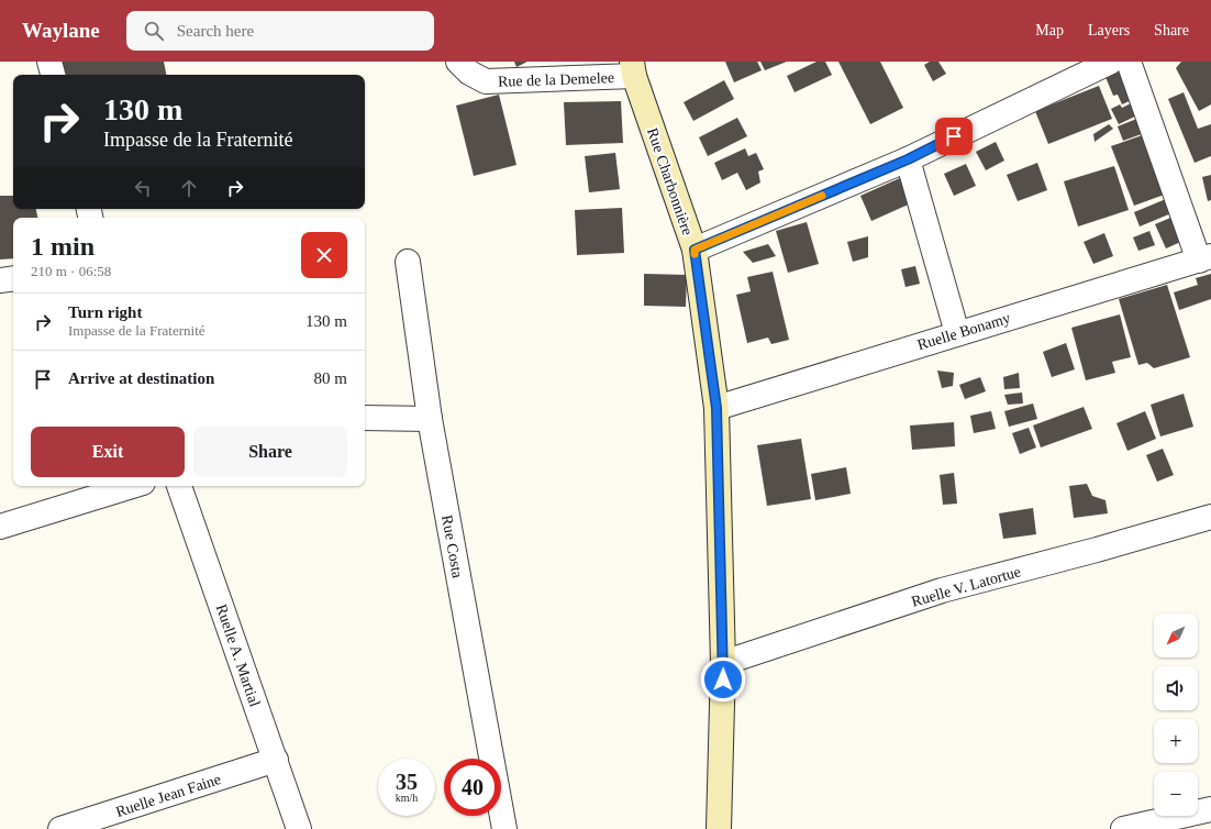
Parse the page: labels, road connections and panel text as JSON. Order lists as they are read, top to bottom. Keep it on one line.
{"streets":{"street":["Rue de la Demelee","Rue Charbonnière","Ruelle Bonamy","Rue Costa","Ruelle V. Latortue","Ruelle A. Martial","Ruelle Jean Faine"]},"crossings":[["Rue de la Demelee","Rue Charbonnière"],["Rue Charbonnière","Ruelle Bonamy"],["Rue Charbonnière","Ruelle V. Latortue"],["Ruelle A. Martial","Ruelle Jean Faine"]],"north":"bottom left","page":{"header":"Waylane","search":"Search here","nav":["Map","Layers","Share"],"turn":["130 m","Impasse de la Fraternité"],"heading":["1 min","210 m · 06:58"],"list":[{"name":"Turn right","note":"Impasse de la Fraternité","value":"130 m"},{"name":"Arrive at destination","value":"80 m"}],"buttons":["Exit","Share"],"map_buttons":["+","−"],"speed":"35 km/h","limit":"40"}}
